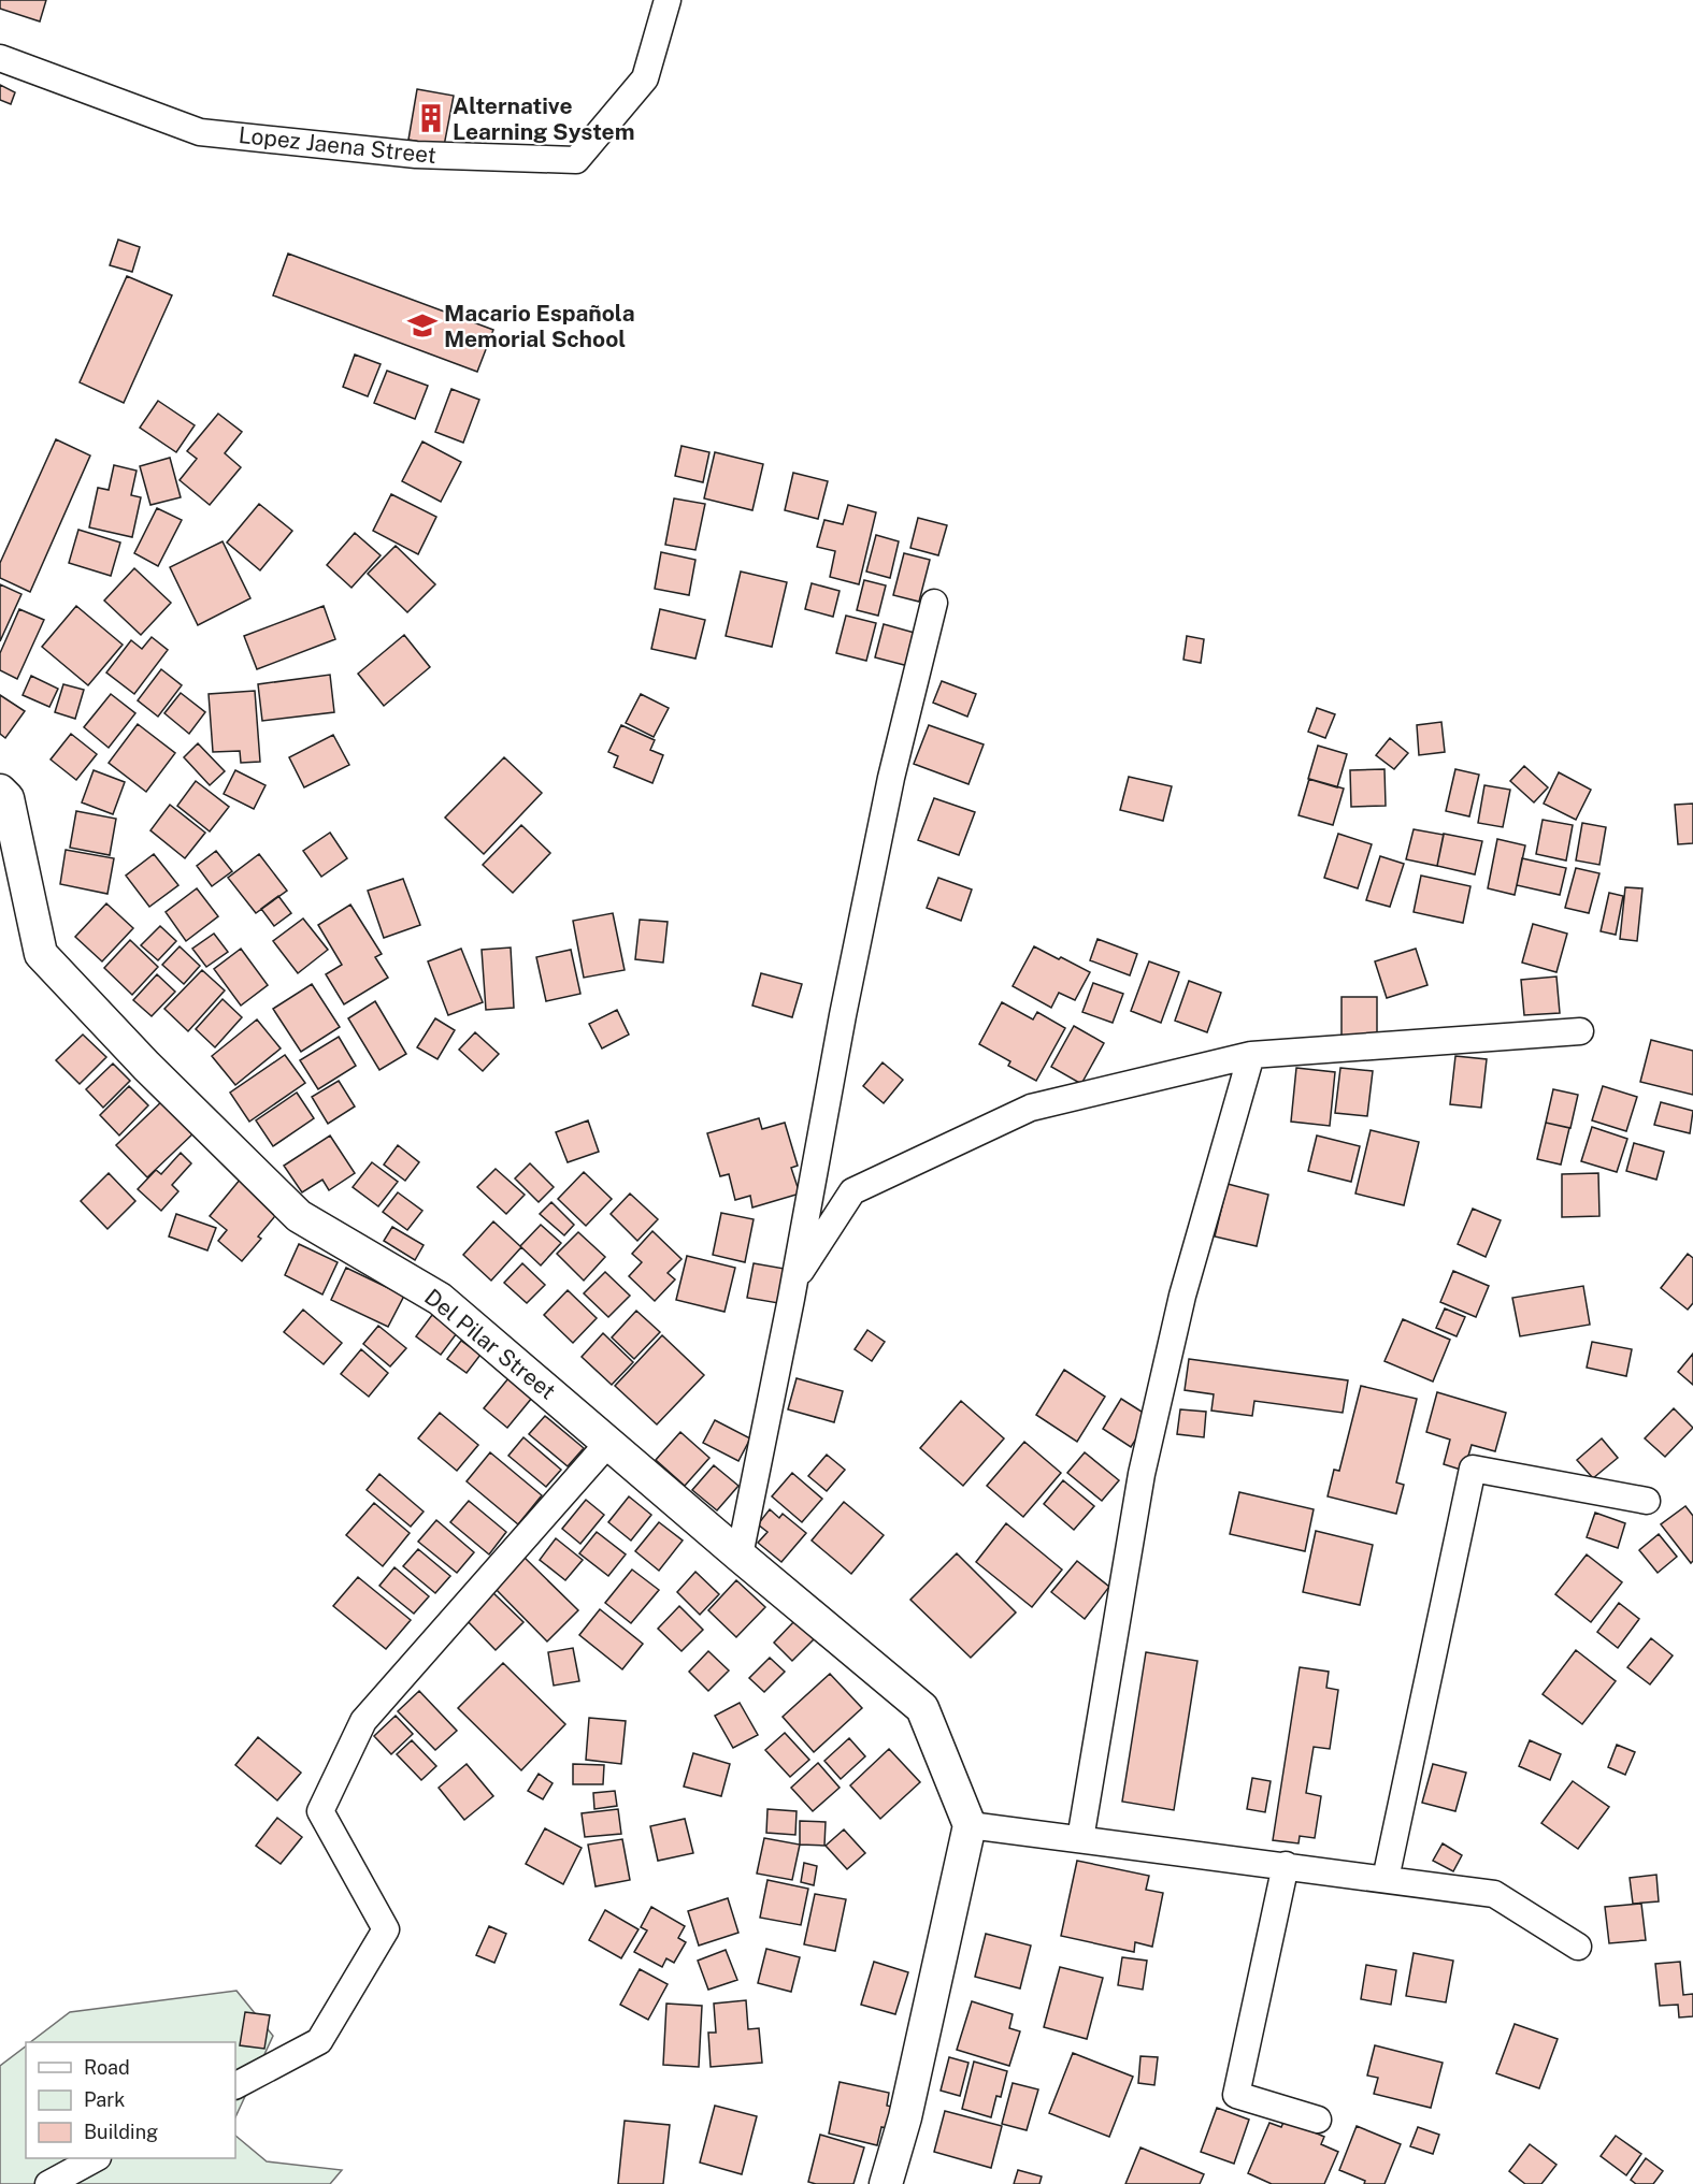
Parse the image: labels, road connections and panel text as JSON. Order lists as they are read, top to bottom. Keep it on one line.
{"streets":{"street":["Lopez Jaena Street","Del Pilar Street"]},"places":{"building":["Alternative Learning System"],"school or university":["Macario Española Memorial School"]},"legend":["Road","Park","Building"]}
